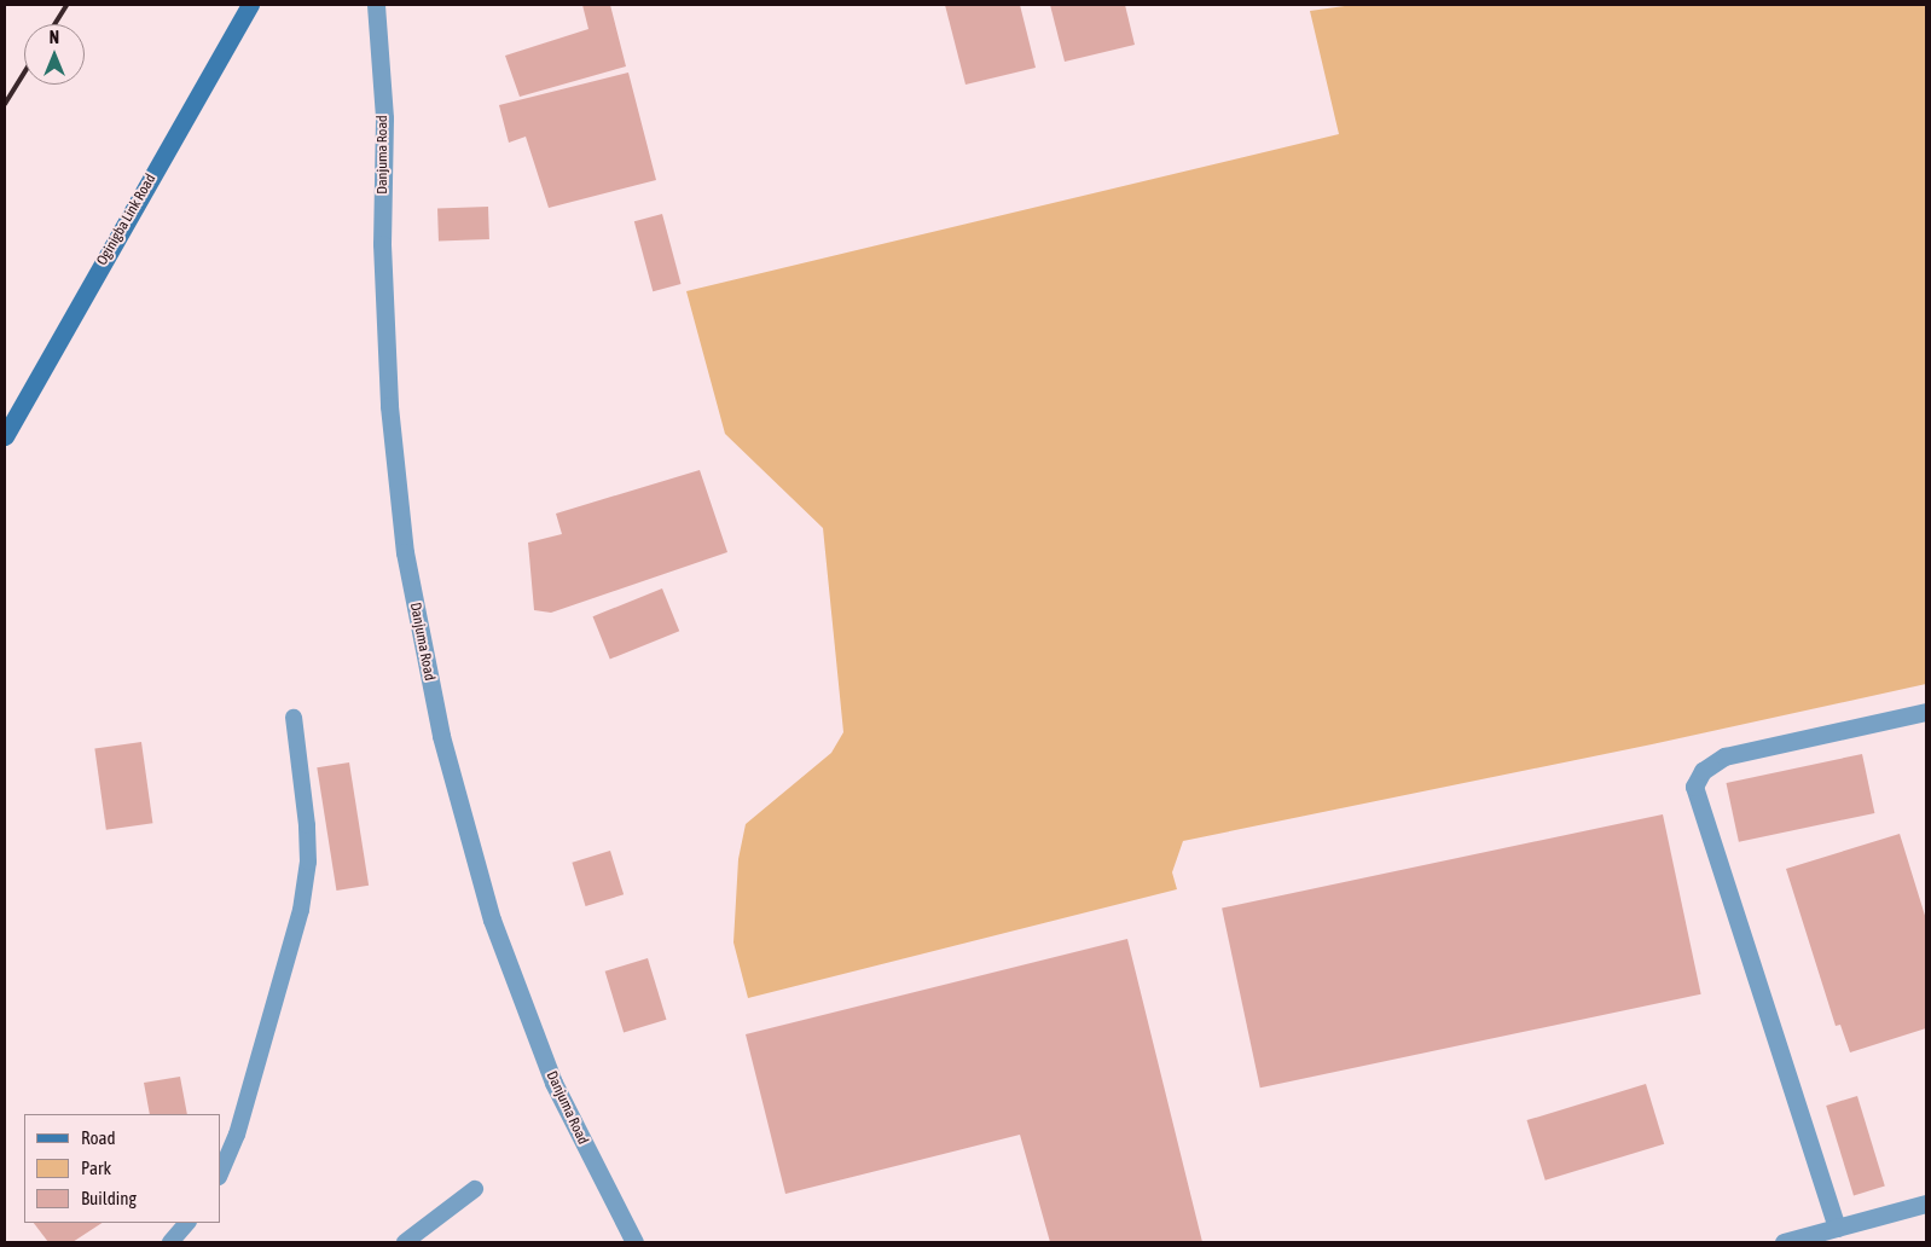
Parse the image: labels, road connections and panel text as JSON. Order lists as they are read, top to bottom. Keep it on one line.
{"streets":{"street":["Danjuma Road","Oginigba Link Road"]},"legend":["Road","Park","Building"],"north":"top"}
